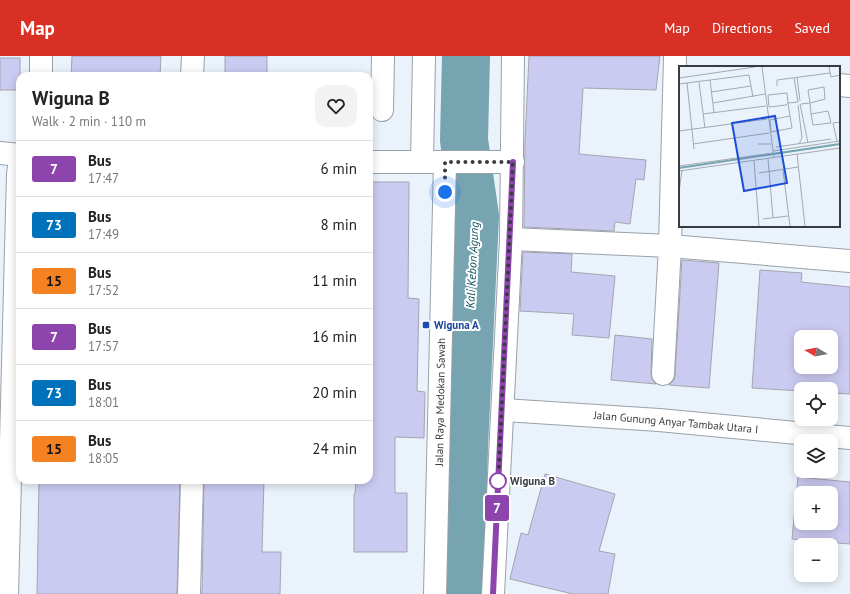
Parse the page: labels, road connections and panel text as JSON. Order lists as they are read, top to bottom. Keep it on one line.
{"streets":{"street":["Jalan Raya Medokan Sawah","Jalan Gunung Anyar Tambak Utara I"]},"water":["Kali Kebon Agung"],"places":{"transit":["Wiguna A"],"other":["Wiguna B"]},"lines":["bus line 7"],"north":"left","page":{"header":"Map","nav":["Map","Directions","Saved"],"on_map":"7","heading":["Wiguna B","Walk · 2 min · 110 m"],"list":[{"mark":"7","name":"Bus","note":"17:47","value":"6 min"},{"mark":"73","name":"Bus","note":"17:49","value":"8 min"},{"mark":"15","name":"Bus","note":"17:52","value":"11 min"},{"mark":"7","name":"Bus","note":"17:57","value":"16 min"},{"mark":"73","name":"Bus","note":"18:01","value":"20 min"},{"mark":"15","name":"Bus","note":"18:05","value":"24 min"}],"map_buttons":["+","−"]}}
